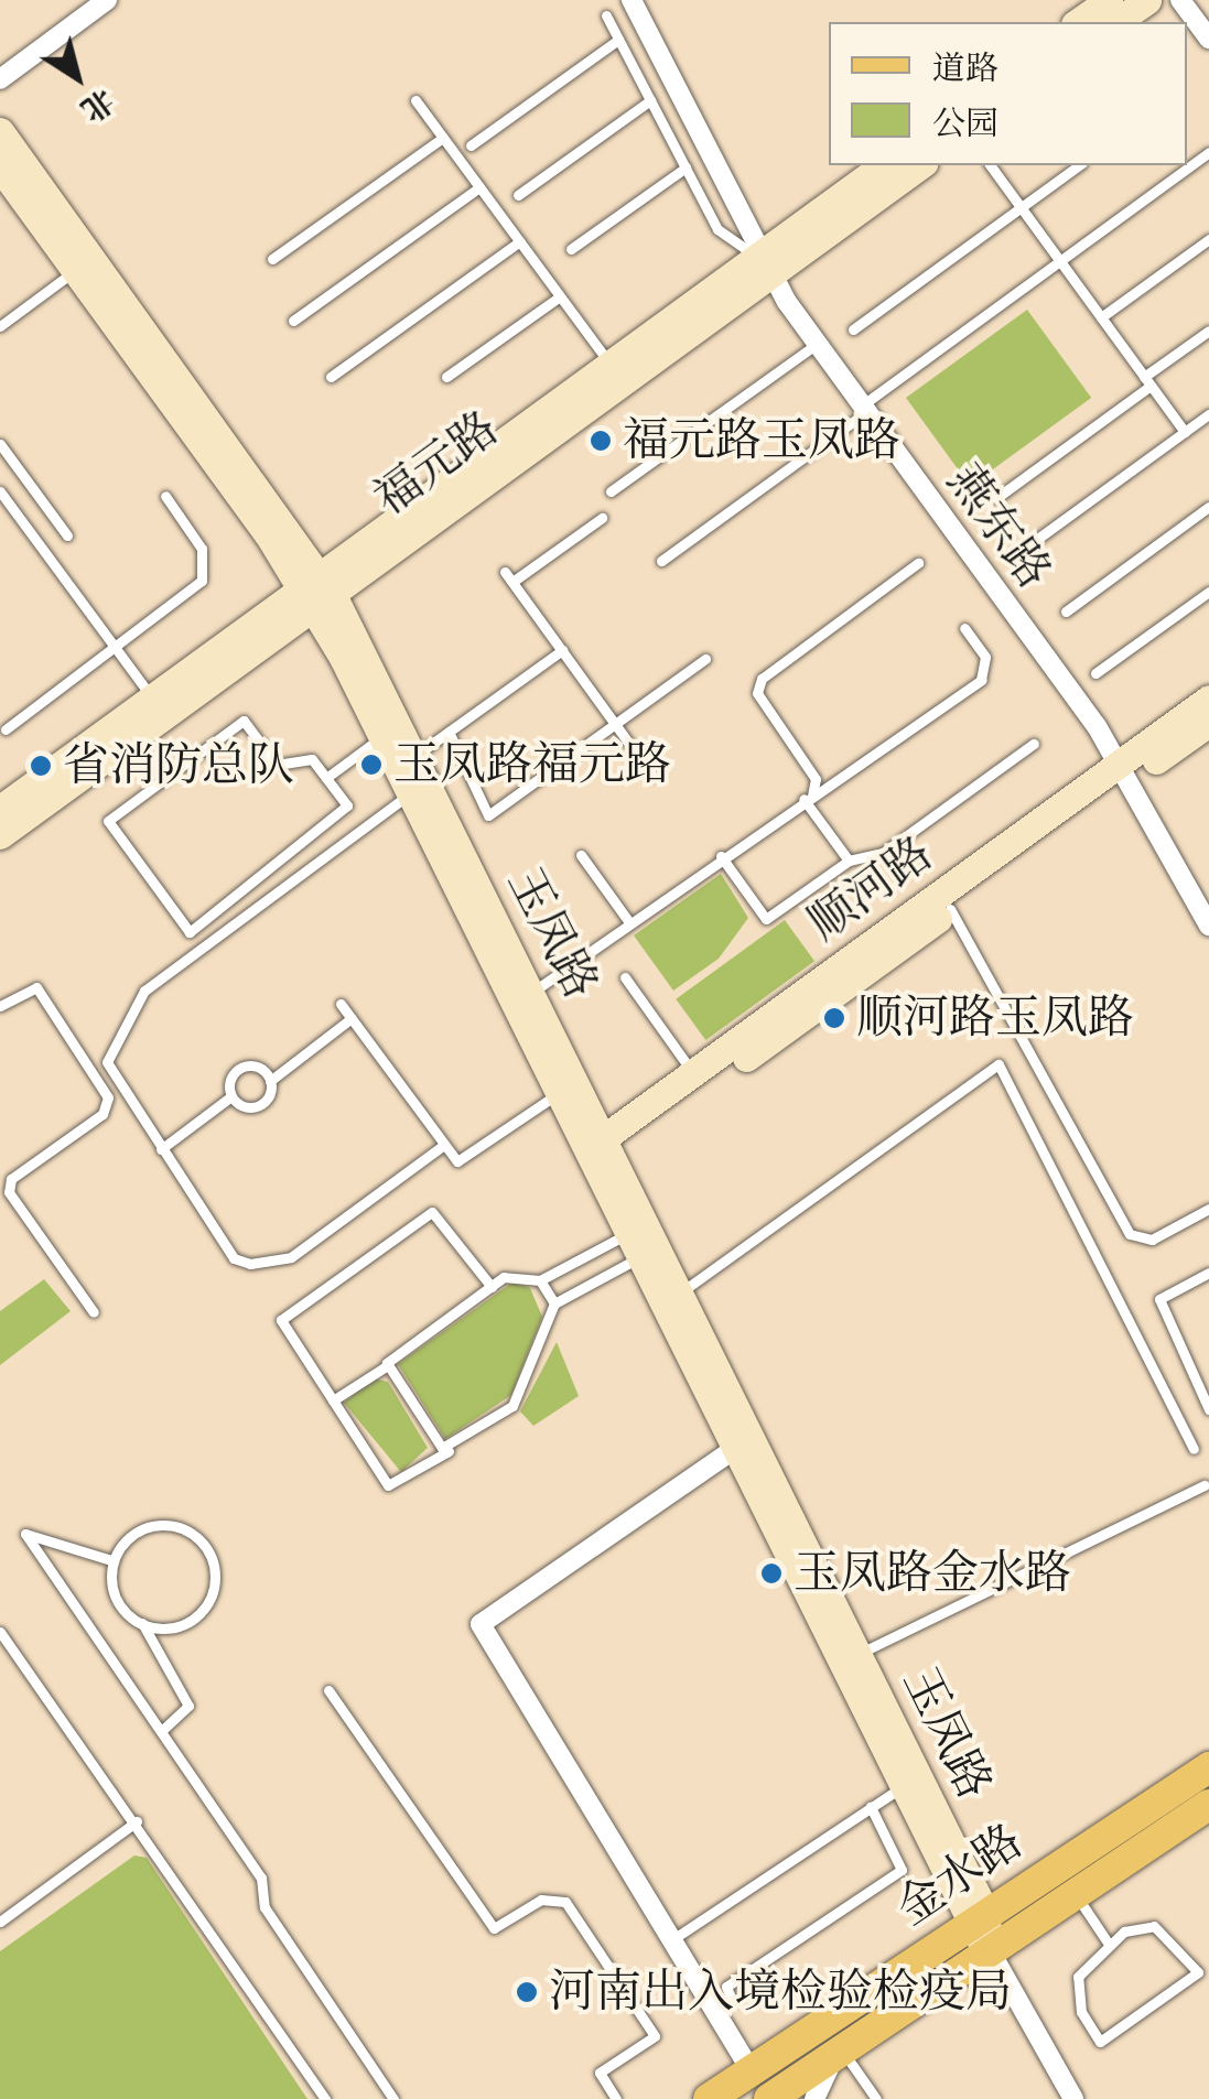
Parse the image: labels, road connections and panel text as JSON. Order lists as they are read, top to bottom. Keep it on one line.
{"streets":{"main road":["金水路"],"street":["福元路","燕东路","顺河路","玉凤路"]},"crossings":[["福元路","燕东路"],["福元路","玉凤路"],["燕东路","顺河路"],["顺河路","玉凤路"],["玉凤路","金水路"]],"places":["福元路玉凤路","玉凤路福元路","省消防总队","顺河路玉凤路","玉凤路金水路","河南出入境检验检疫局"],"legend":["道路","公园"],"north":"bottom right"}
